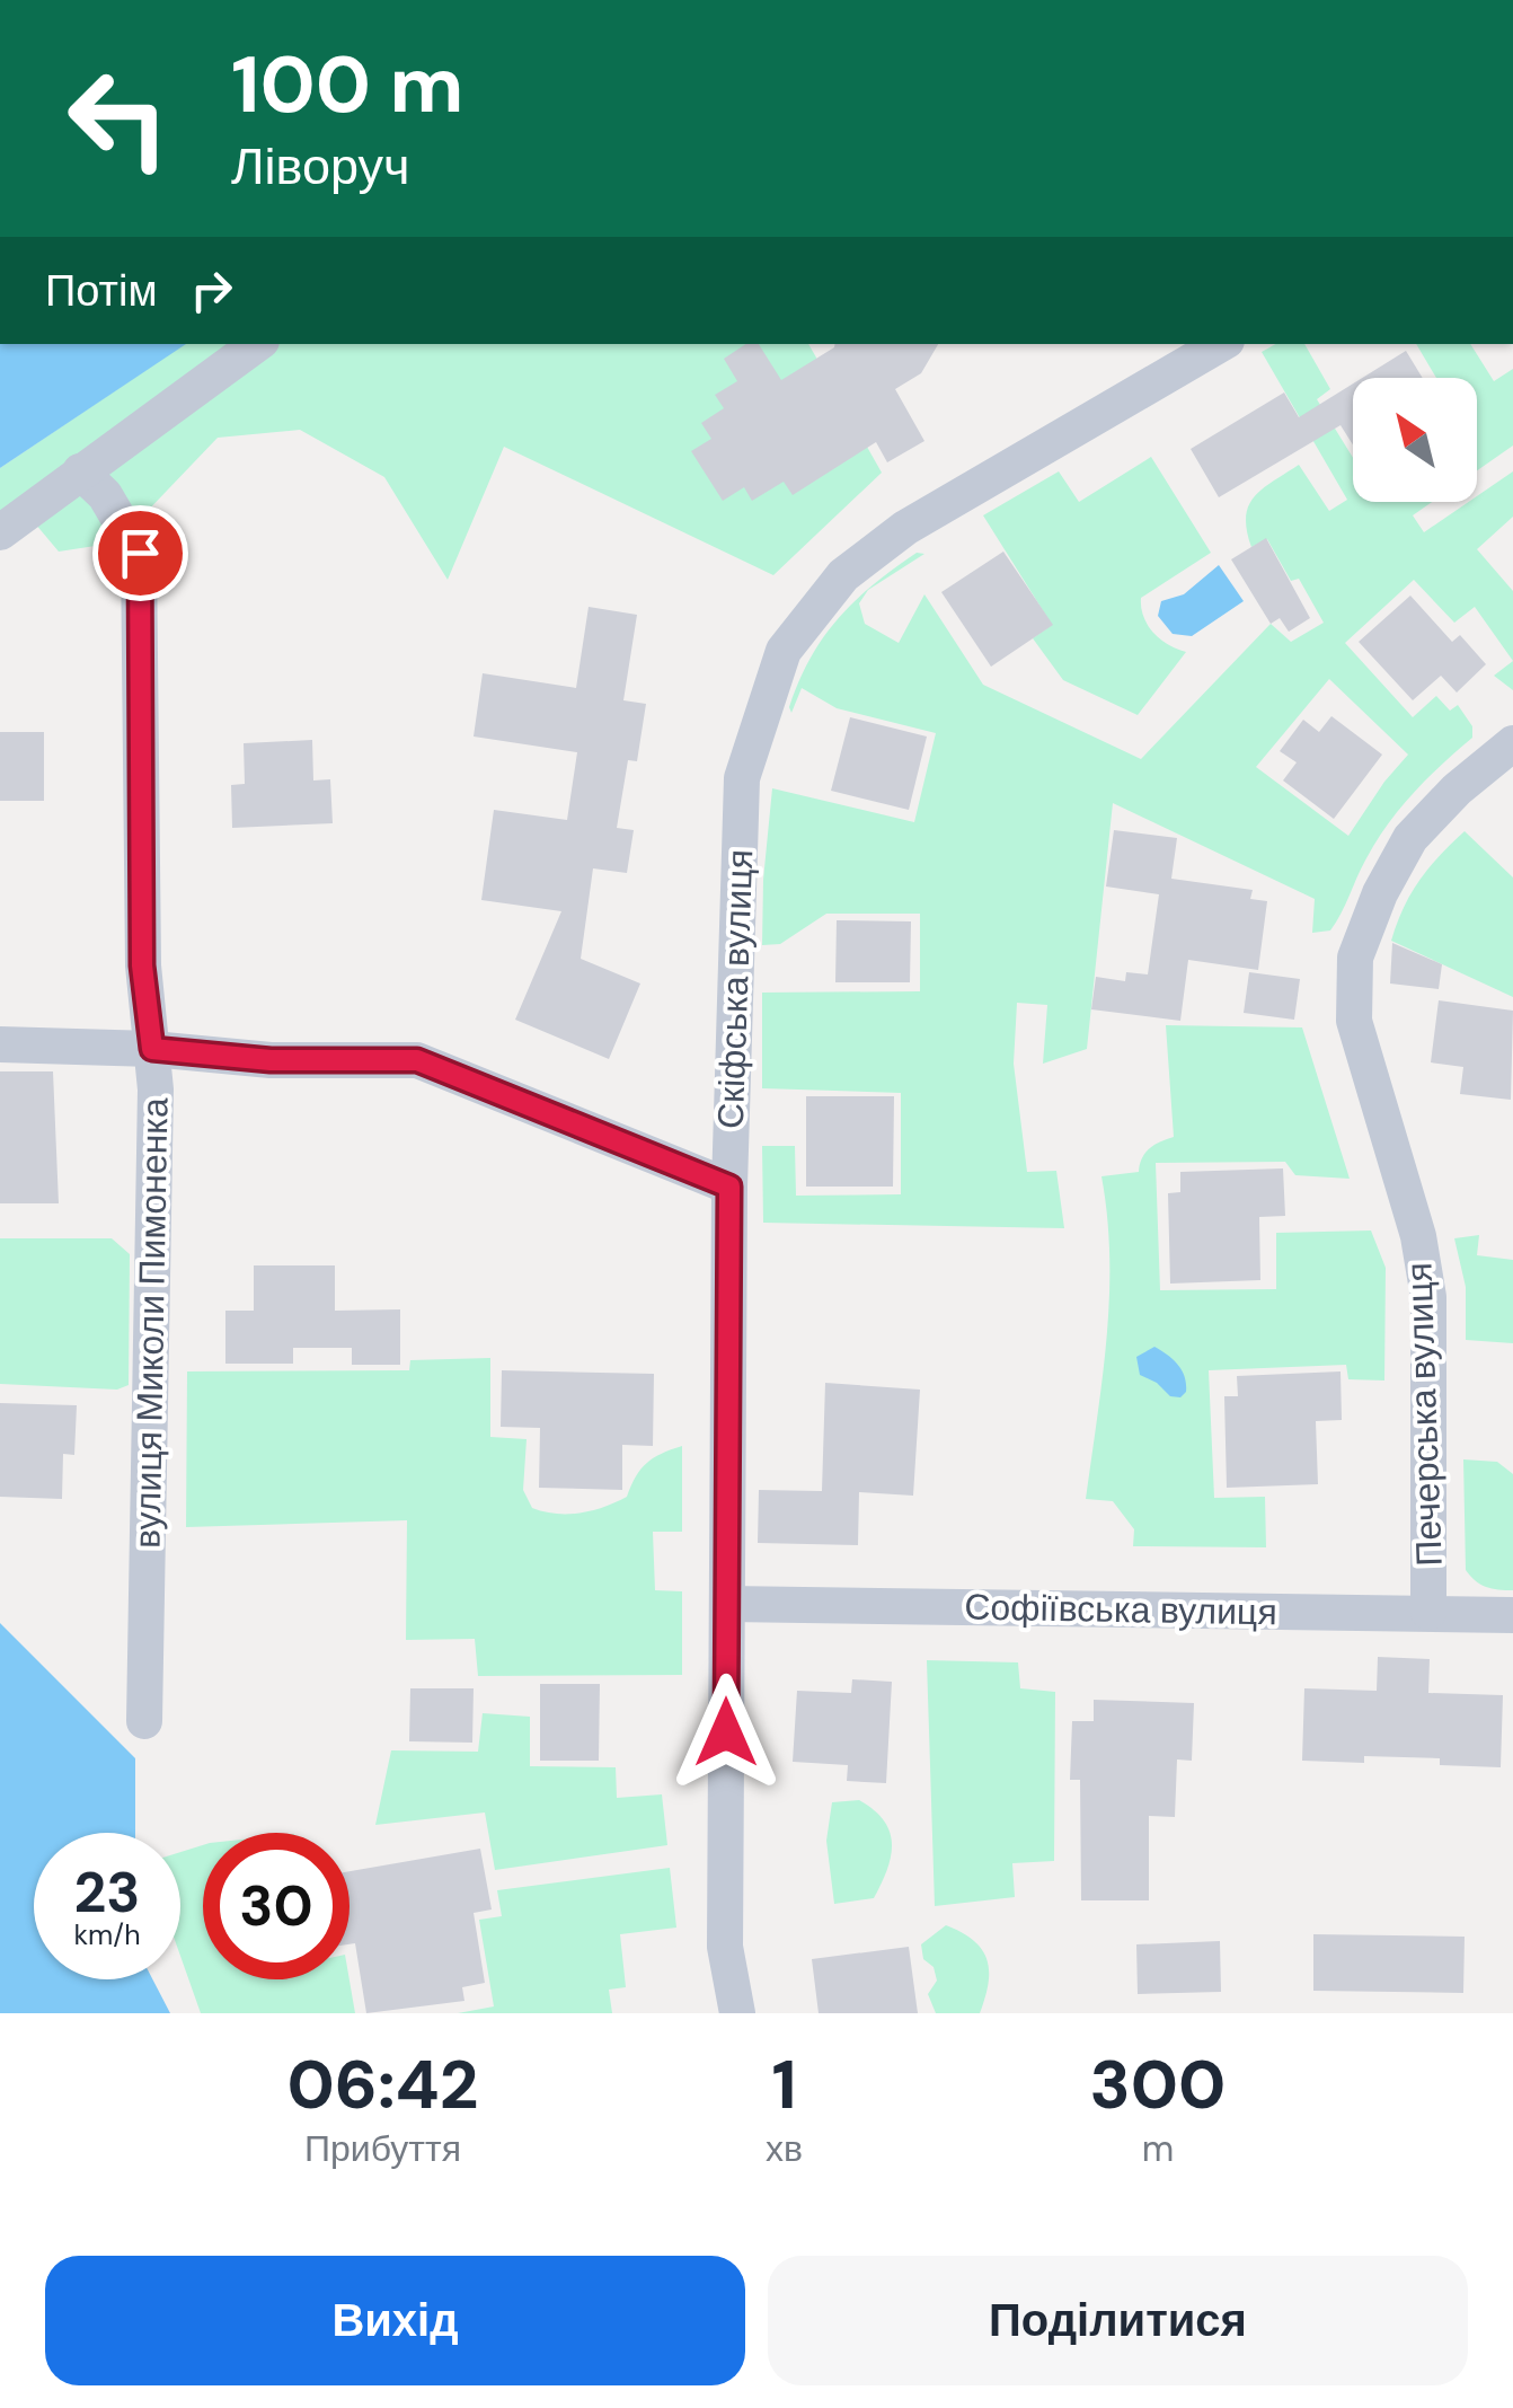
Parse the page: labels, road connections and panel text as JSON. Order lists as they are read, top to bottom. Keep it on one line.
{"streets":{"street":["Скіфська вулиця","вулиця Миколи Пимоненка","Печерська вулиця","Софіївська вулиця"]},"crossings":[["Скіфська вулиця","Софіївська вулиця"],["Печерська вулиця","Софіївська вулиця"]],"north":"top left","page":{"turn":["100 m","Ліворуч"],"then":"Потім","speed":"23 km/h","limit":"30","eta":["06:42","Прибуття","1","хв","300","m"],"buttons":["Вихід","Поділитися"]}}
